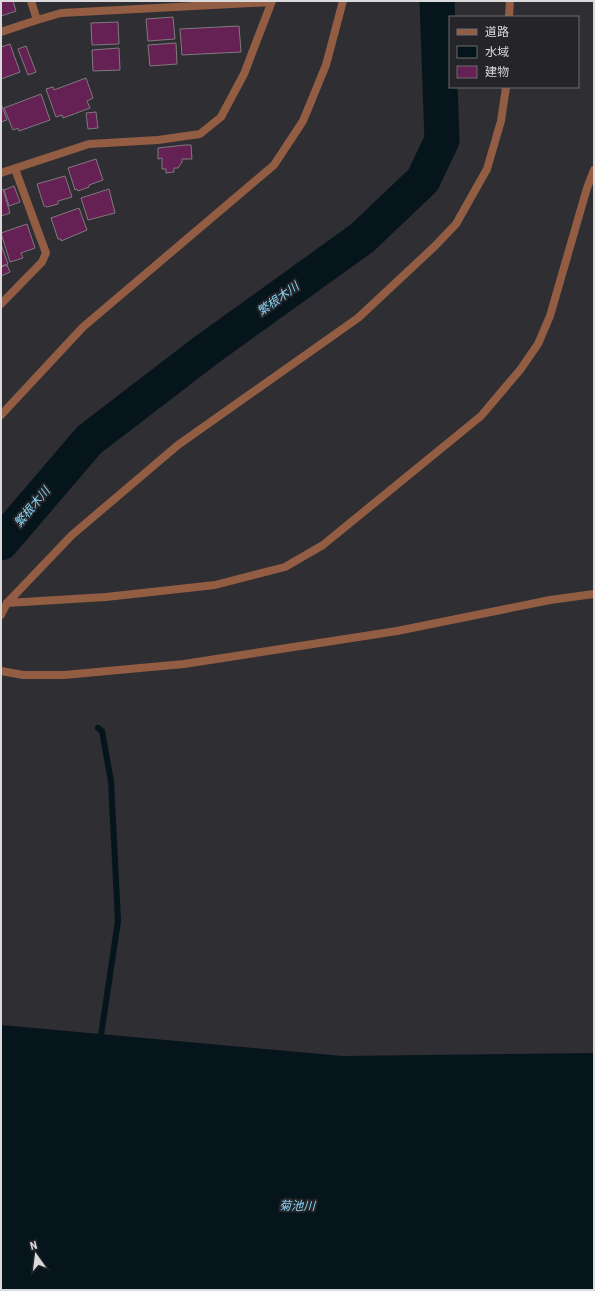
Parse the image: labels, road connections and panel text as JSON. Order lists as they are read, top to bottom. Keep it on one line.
{"water":["繁根木川","菊池川"],"legend":["道路","水域","建物"],"north":"top"}
